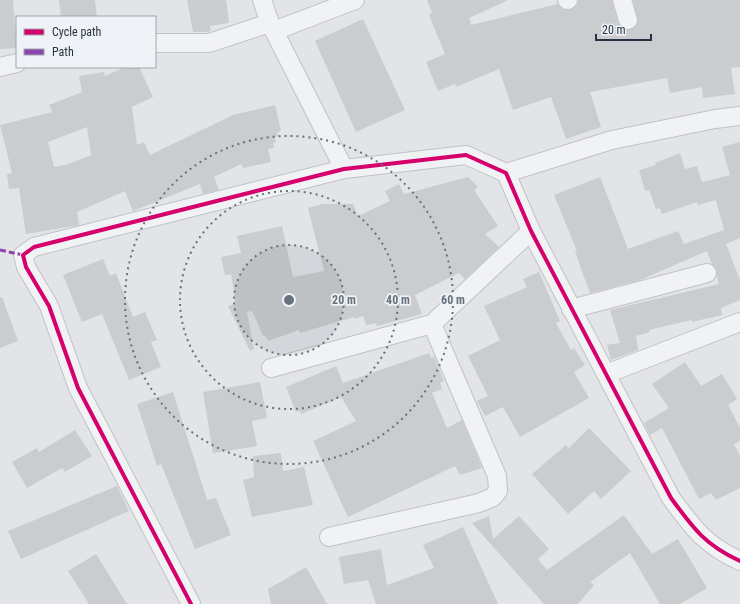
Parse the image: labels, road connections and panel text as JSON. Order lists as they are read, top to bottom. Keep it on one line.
{"legend":["Cycle path","Path"],"scale_bar":"20 m","rings":["20 m","40 m","60 m"]}
